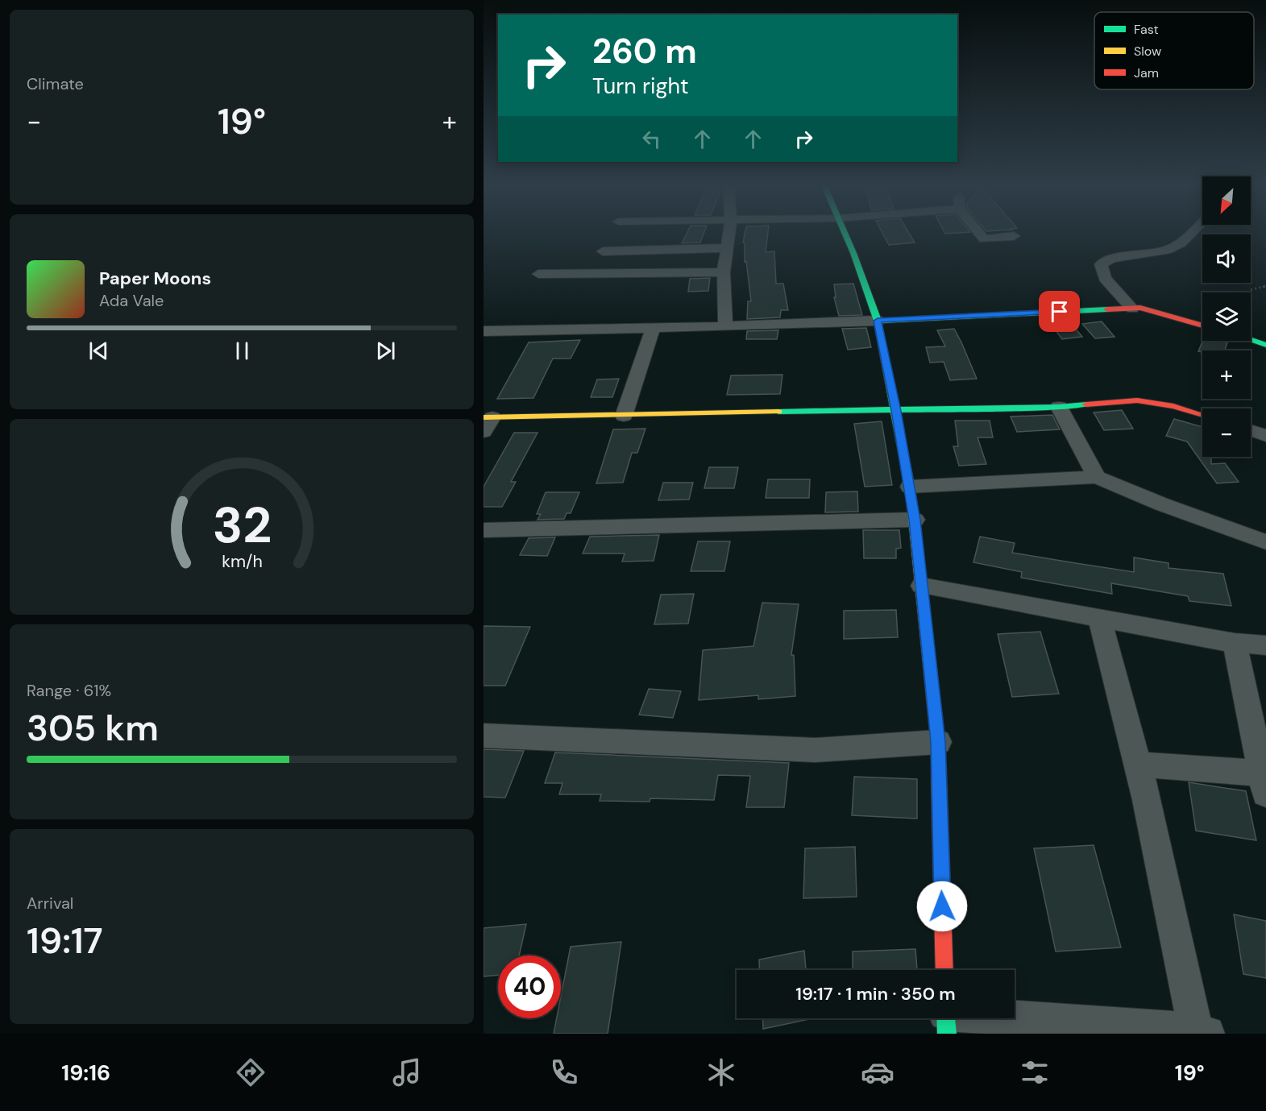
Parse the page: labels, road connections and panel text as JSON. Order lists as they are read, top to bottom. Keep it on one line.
{"legend":["Fast","Slow","Jam"],"north":"bottom left","page":{"tile":["Climate",["Range · 61%","305 km"],["Arrival","19:17"]],"turn":["260 m","Turn right"],"heat":["−","19°","+"],"map_buttons":["+","−"],"song":["Paper Moons","Ada Vale"],"limit":"40","trip":"19:17 · 1 min · 350 m","tabs":["19:16","19°"],"gauge":["32","km/h"]}}
